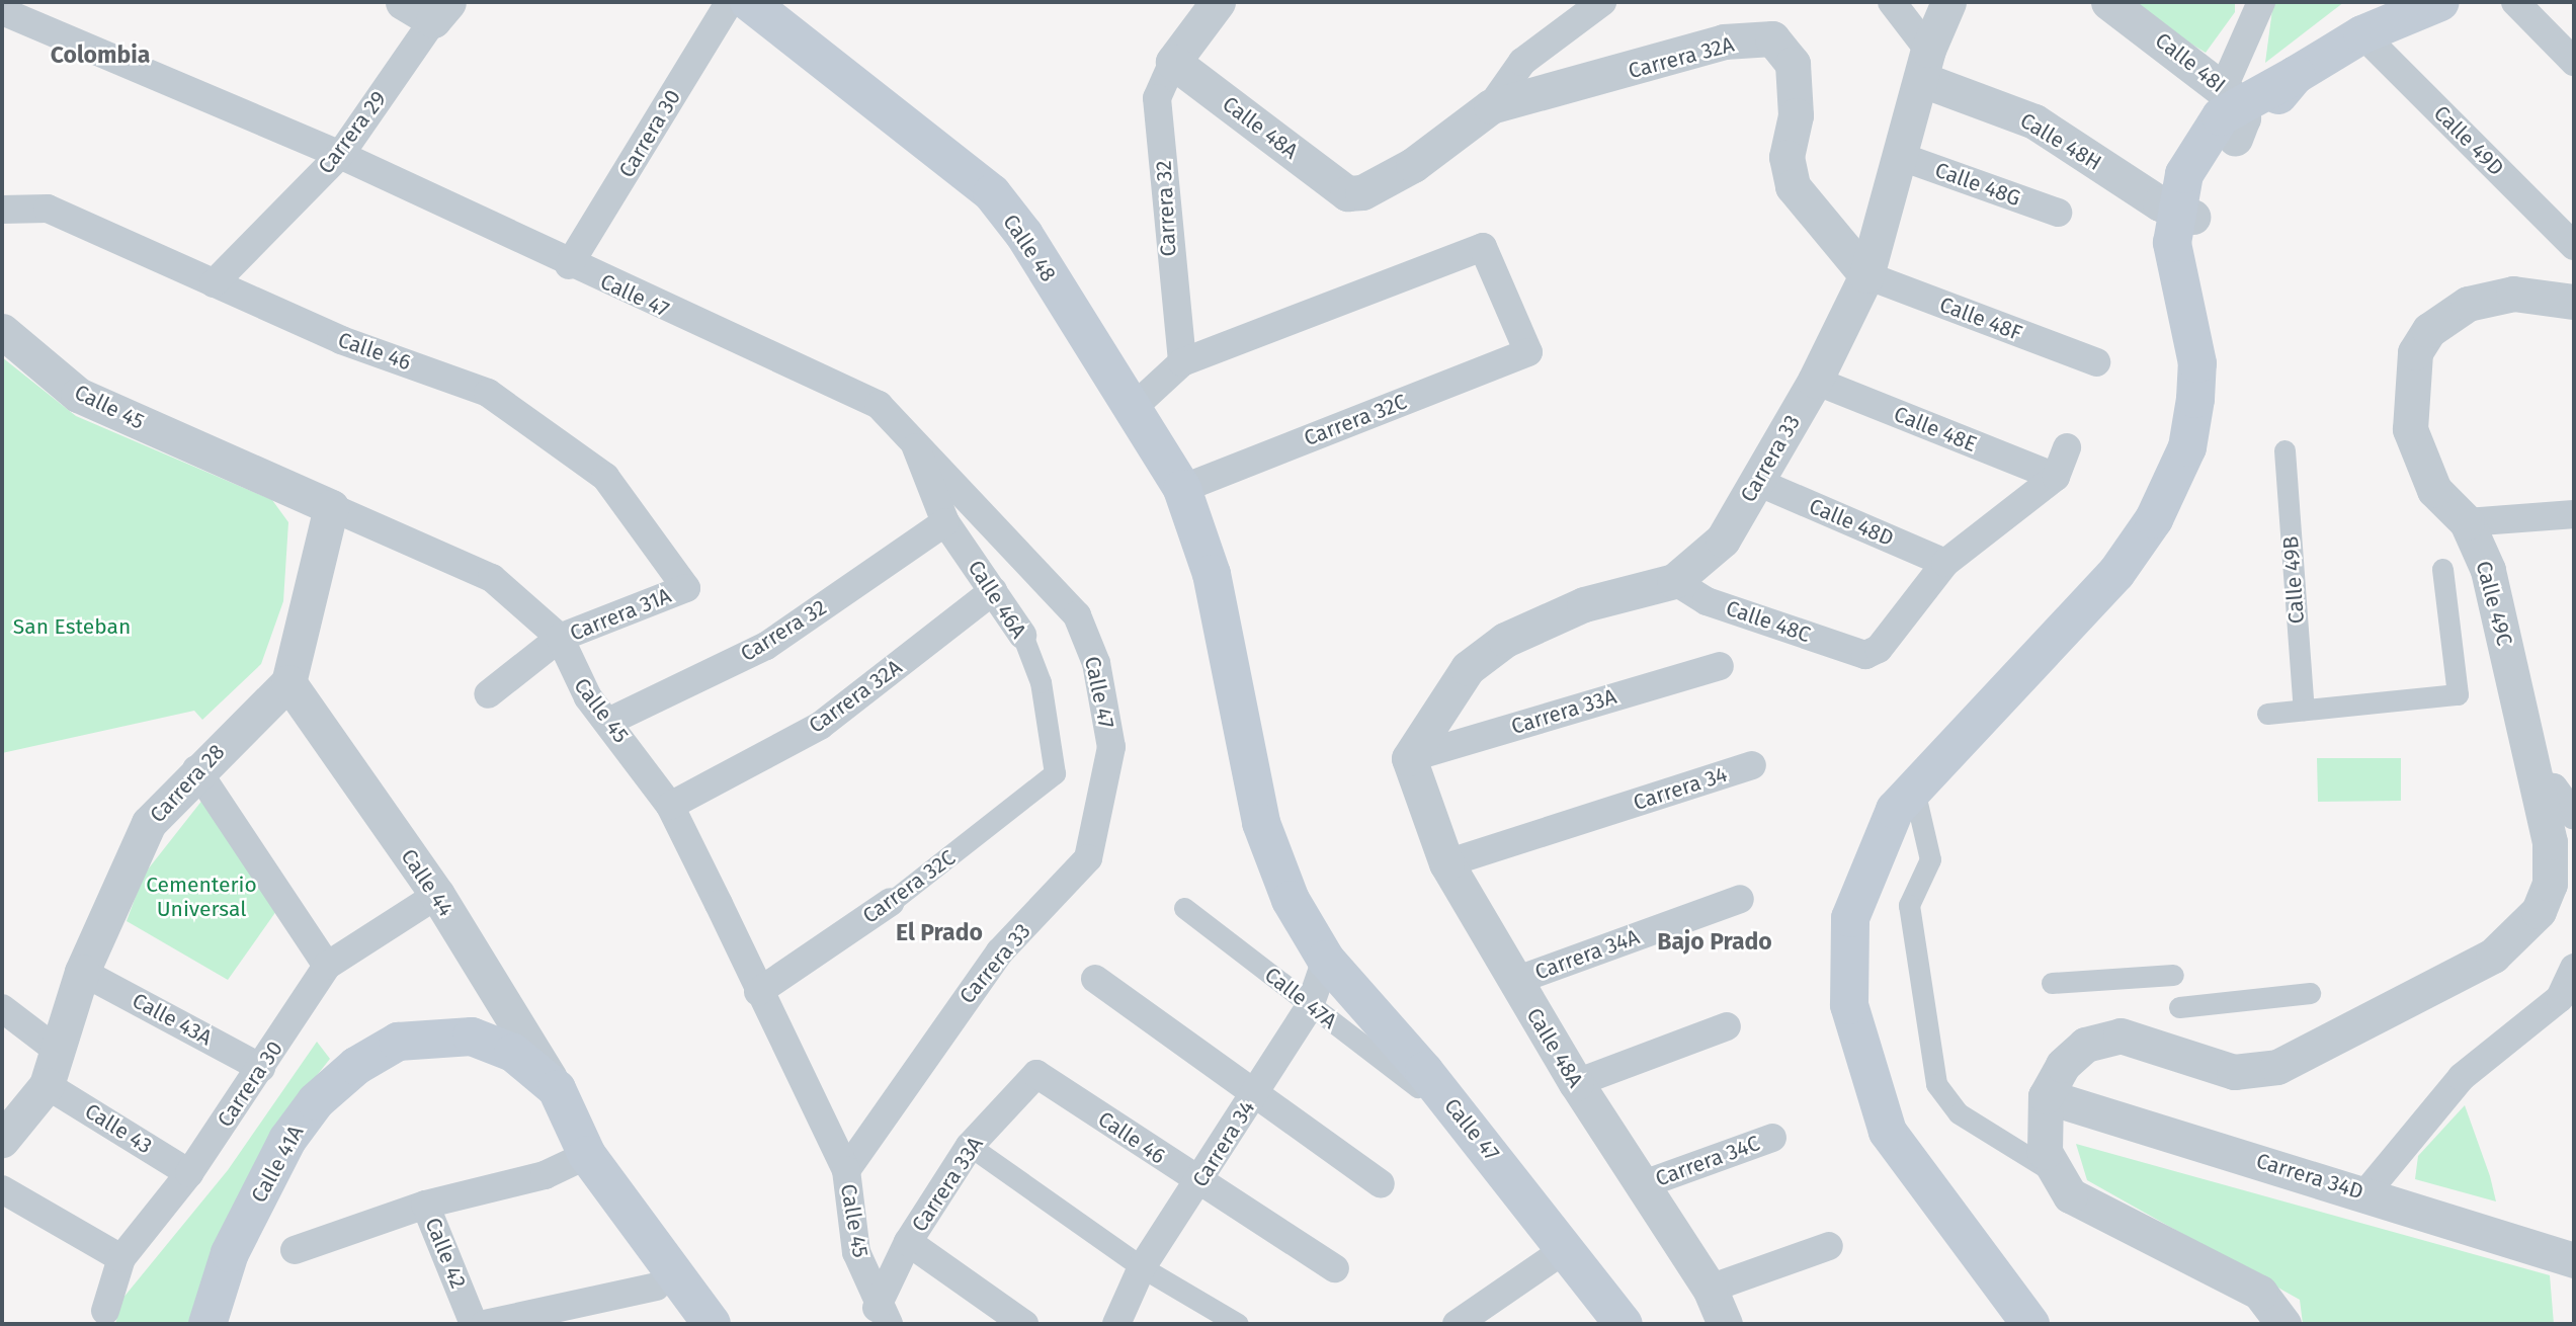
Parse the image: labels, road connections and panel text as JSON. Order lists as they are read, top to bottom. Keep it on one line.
{"streets":{"main road":["Calle 48","Calle 47","Calle 44","Calle 41A"],"street":["Carrera 32A","Calle 48I","Calle 48A","Carrera 29","Carrera 30","Calle 49D","Calle 48H","Calle 48G","Carrera 32","Calle 48F","Calle 46","Calle 45","Carrera 32C","Calle 48E","Carrera 33","Calle 48D","Calle 49B","Calle 46A","Calle 49C","Carrera 31A","Calle 48C","Carrera 33A","Carrera 28","Carrera 34","Carrera 34A","Calle 47A","Calle 43A","Calle 43","Carrera 34C","Carrera 34D","Calle 42"]},"crossings":[["Carrera 32A","Calle 48A"],["Carrera 32A","Calle 48F"],["Carrera 32A","Calle 45"],["Carrera 32A","Carrera 33"],["Carrera 32A","Calle 46A"],["Calle 48A","Carrera 32"],["Calle 48A","Carrera 33"],["Calle 48A","Carrera 33A"],["Calle 48A","Carrera 34"],["Calle 48A","Carrera 34A"],["Calle 48A","Carrera 34C"],["Carrera 29","Calle 47"],["Carrera 29","Calle 46"],["Carrera 30","Calle 47"],["Carrera 30","Calle 44"],["Carrera 30","Calle 43A"],["Carrera 30","Calle 43"],["Calle 48H","Carrera 33"],["Calle 48G","Carrera 33"],["Carrera 32","Calle 45"],["Carrera 32","Carrera 32C"],["Carrera 32","Calle 46A"],["Calle 48","Calle 47"],["Calle 48","Carrera 32C"],["Calle 47","Carrera 33"],["Calle 47","Calle 46A"],["Calle 47","Carrera 34"],["Calle 48F","Carrera 33"],["Calle 46","Carrera 31A"],["Calle 46","Carrera 33A"],["Calle 46","Carrera 34"],["Calle 45","Carrera 32C"],["Calle 45","Carrera 33"],["Calle 45","Carrera 31A"],["Calle 45","Carrera 33A"],["Carrera 32C","Calle 46A"],["Calle 48E","Carrera 33"],["Carrera 33","Calle 48D"],["Carrera 33","Calle 48C"],["Carrera 33","Carrera 33A"],["Calle 48D","Calle 48C"],["Calle 49B","Calle 49C"],["Calle 49C","Carrera 34D"],["Carrera 28","Calle 44"],["Carrera 28","Calle 43A"],["Carrera 28","Calle 43"],["Carrera 34","Calle 47A"],["Calle 44","Calle 41A"]],"districts":["Colombia","El Prado","Bajo Prado"],"parks":["San Esteban","Cementerio Universal"]}
